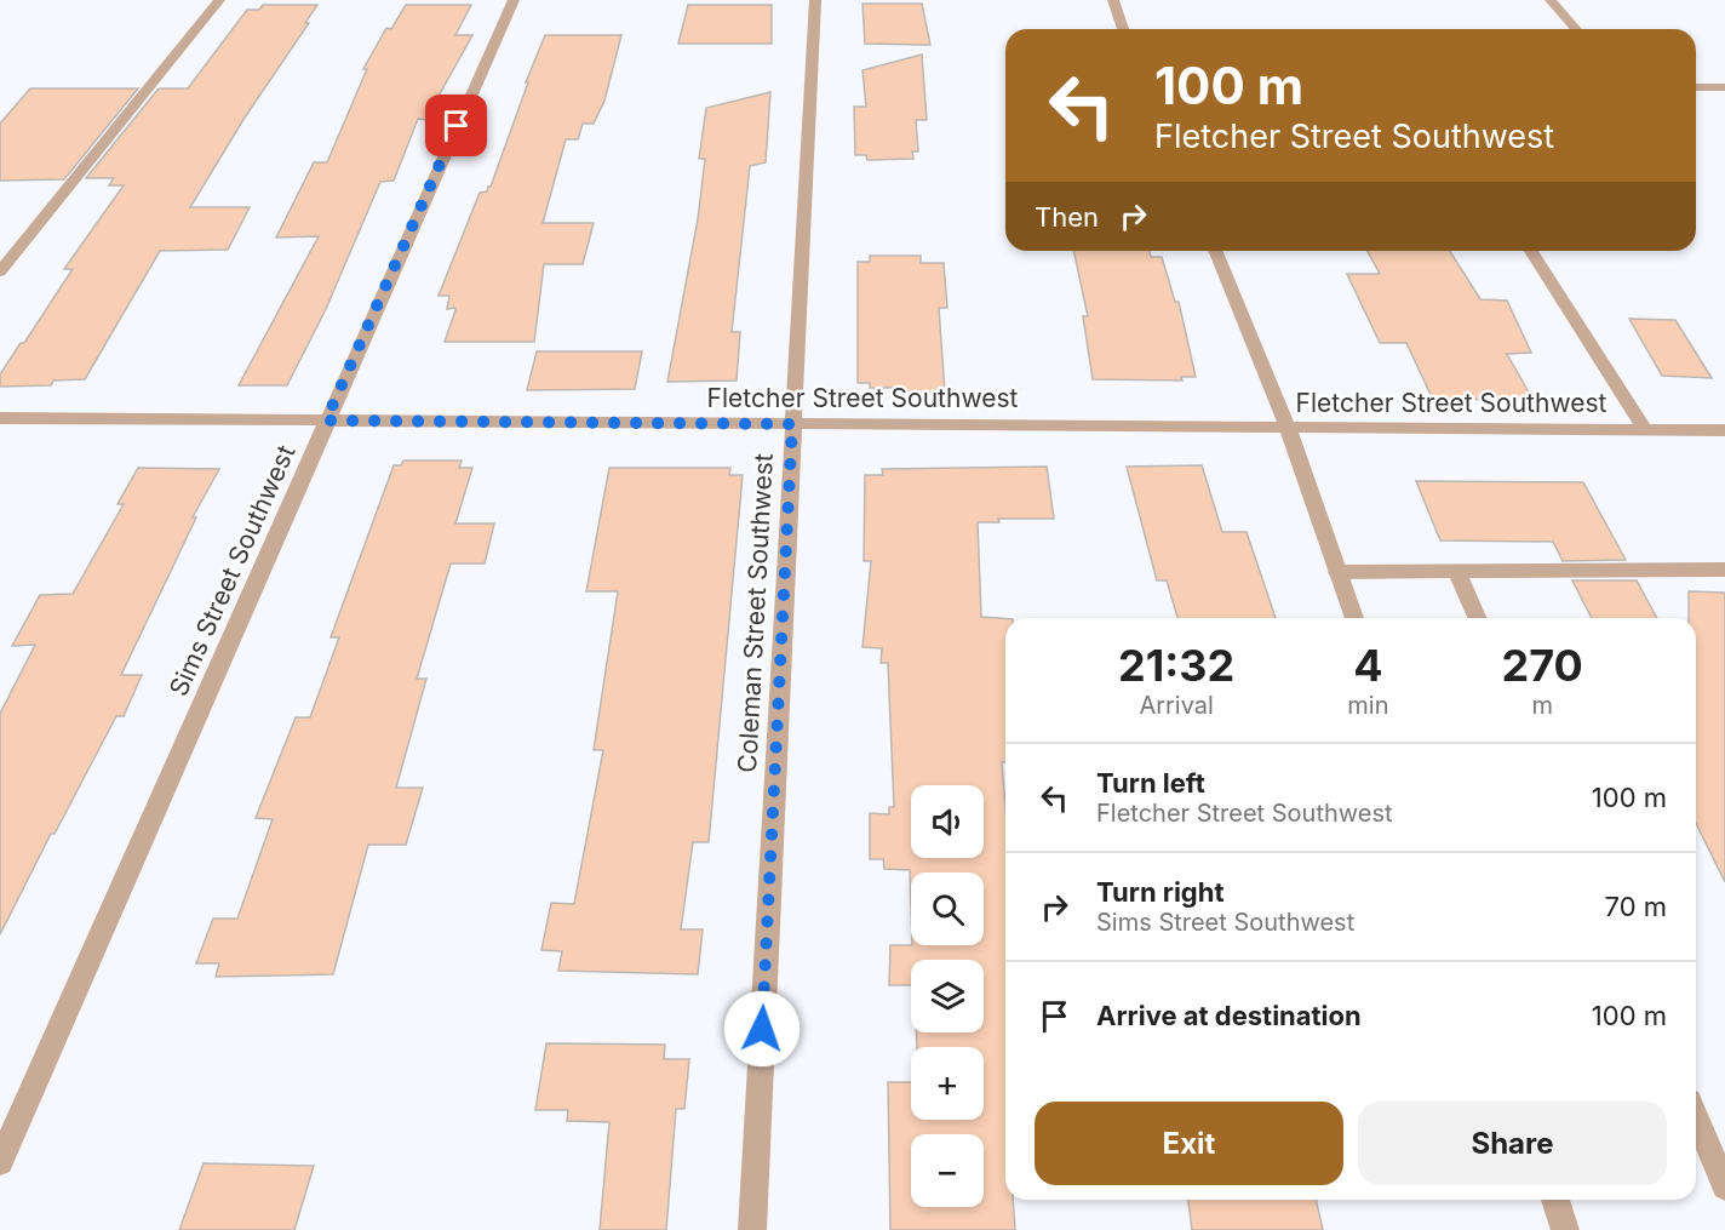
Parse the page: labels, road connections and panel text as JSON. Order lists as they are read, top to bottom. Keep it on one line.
{"streets":{"street":["Fletcher Street Southwest","Sims Street Southwest","Coleman Street Southwest"]},"crossings":[["Fletcher Street Southwest","Sims Street Southwest"],["Fletcher Street Southwest","Coleman Street Southwest"]],"page":{"turn":["100 m","Fletcher Street Southwest"],"then":"Then","eta":["21:32","Arrival","4","min","270","m"],"list":[{"name":"Turn left","note":"Fletcher Street Southwest","value":"100 m"},{"name":"Turn right","note":"Sims Street Southwest","value":"70 m"},{"name":"Arrive at destination","value":"100 m"}],"map_buttons":["+","−"],"buttons":["Exit","Share"]}}
